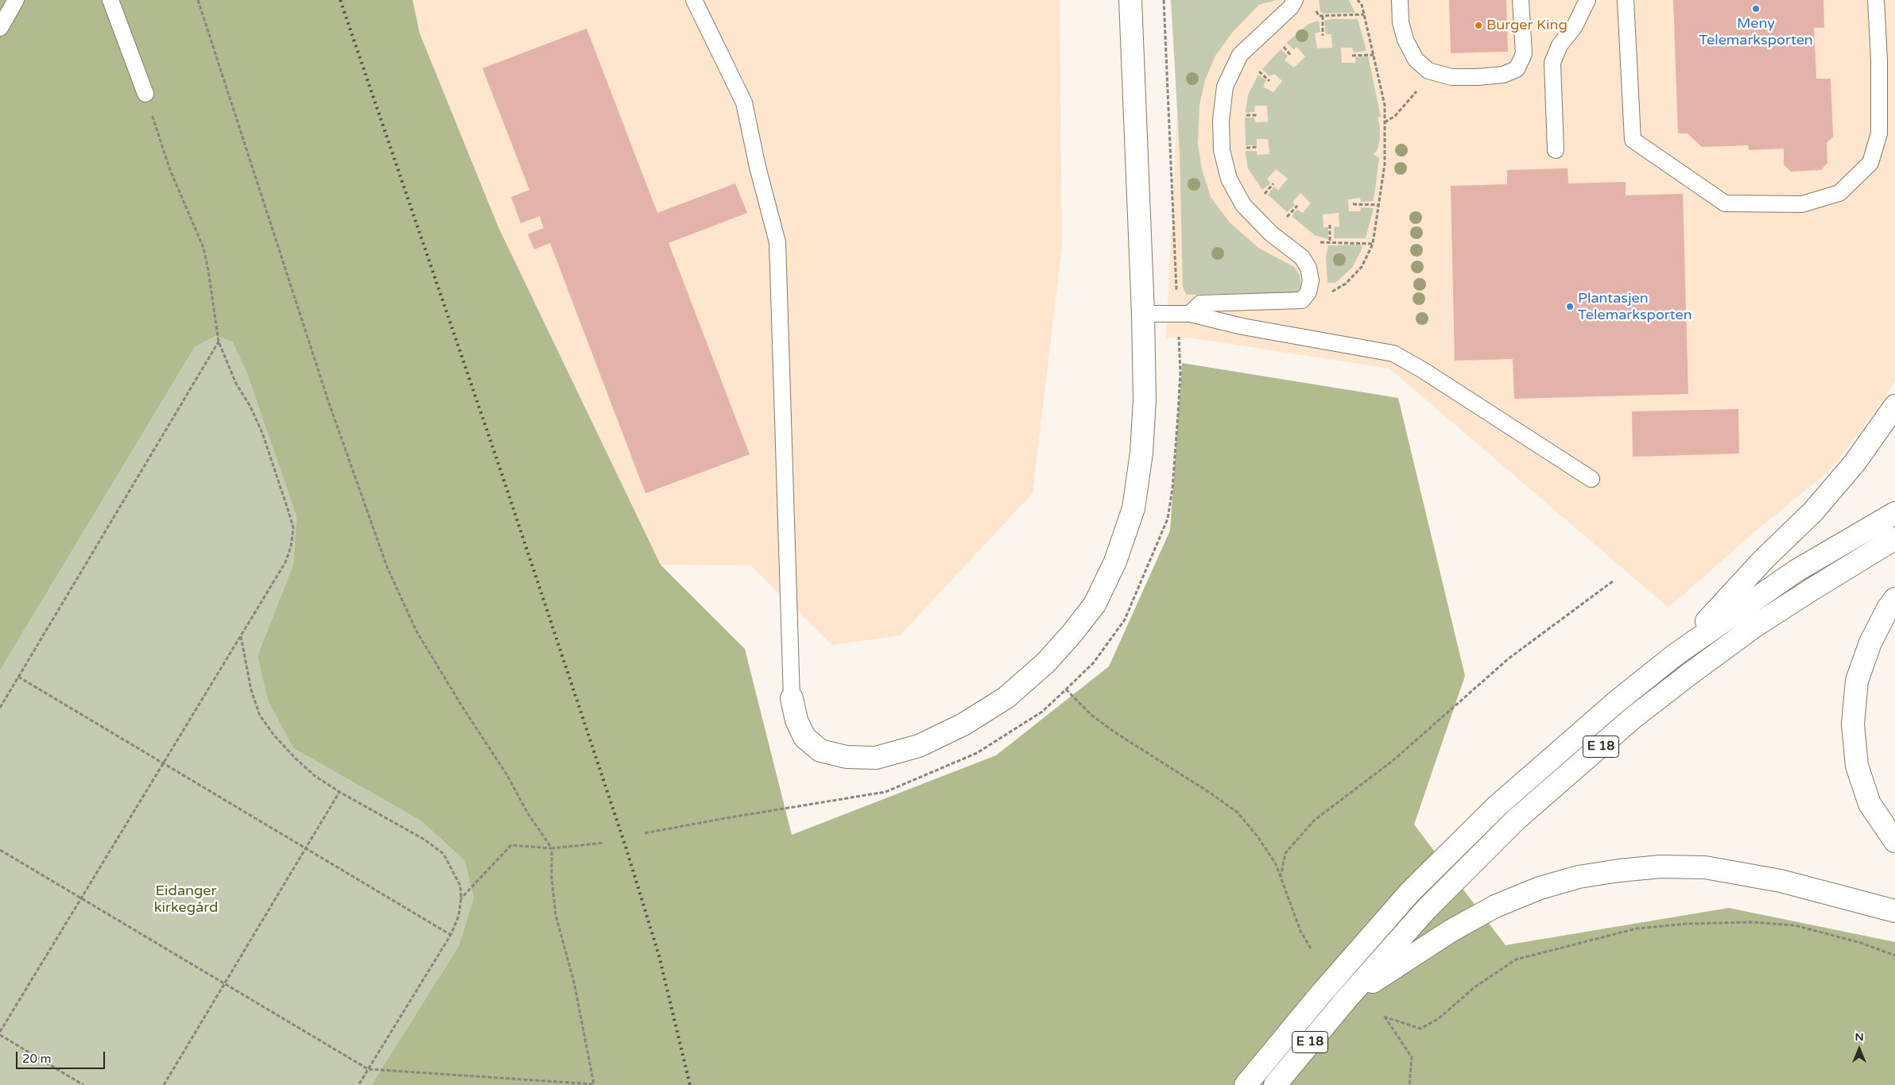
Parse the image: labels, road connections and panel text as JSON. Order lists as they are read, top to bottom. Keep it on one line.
{"streets":{"main road":["E 18"]},"parks":["Eidanger kirkegård"],"places":["Meny Telemarksporten","Burger King","Plantasjen Telemarksporten"],"scale_bar":"20 m","north":"top"}
